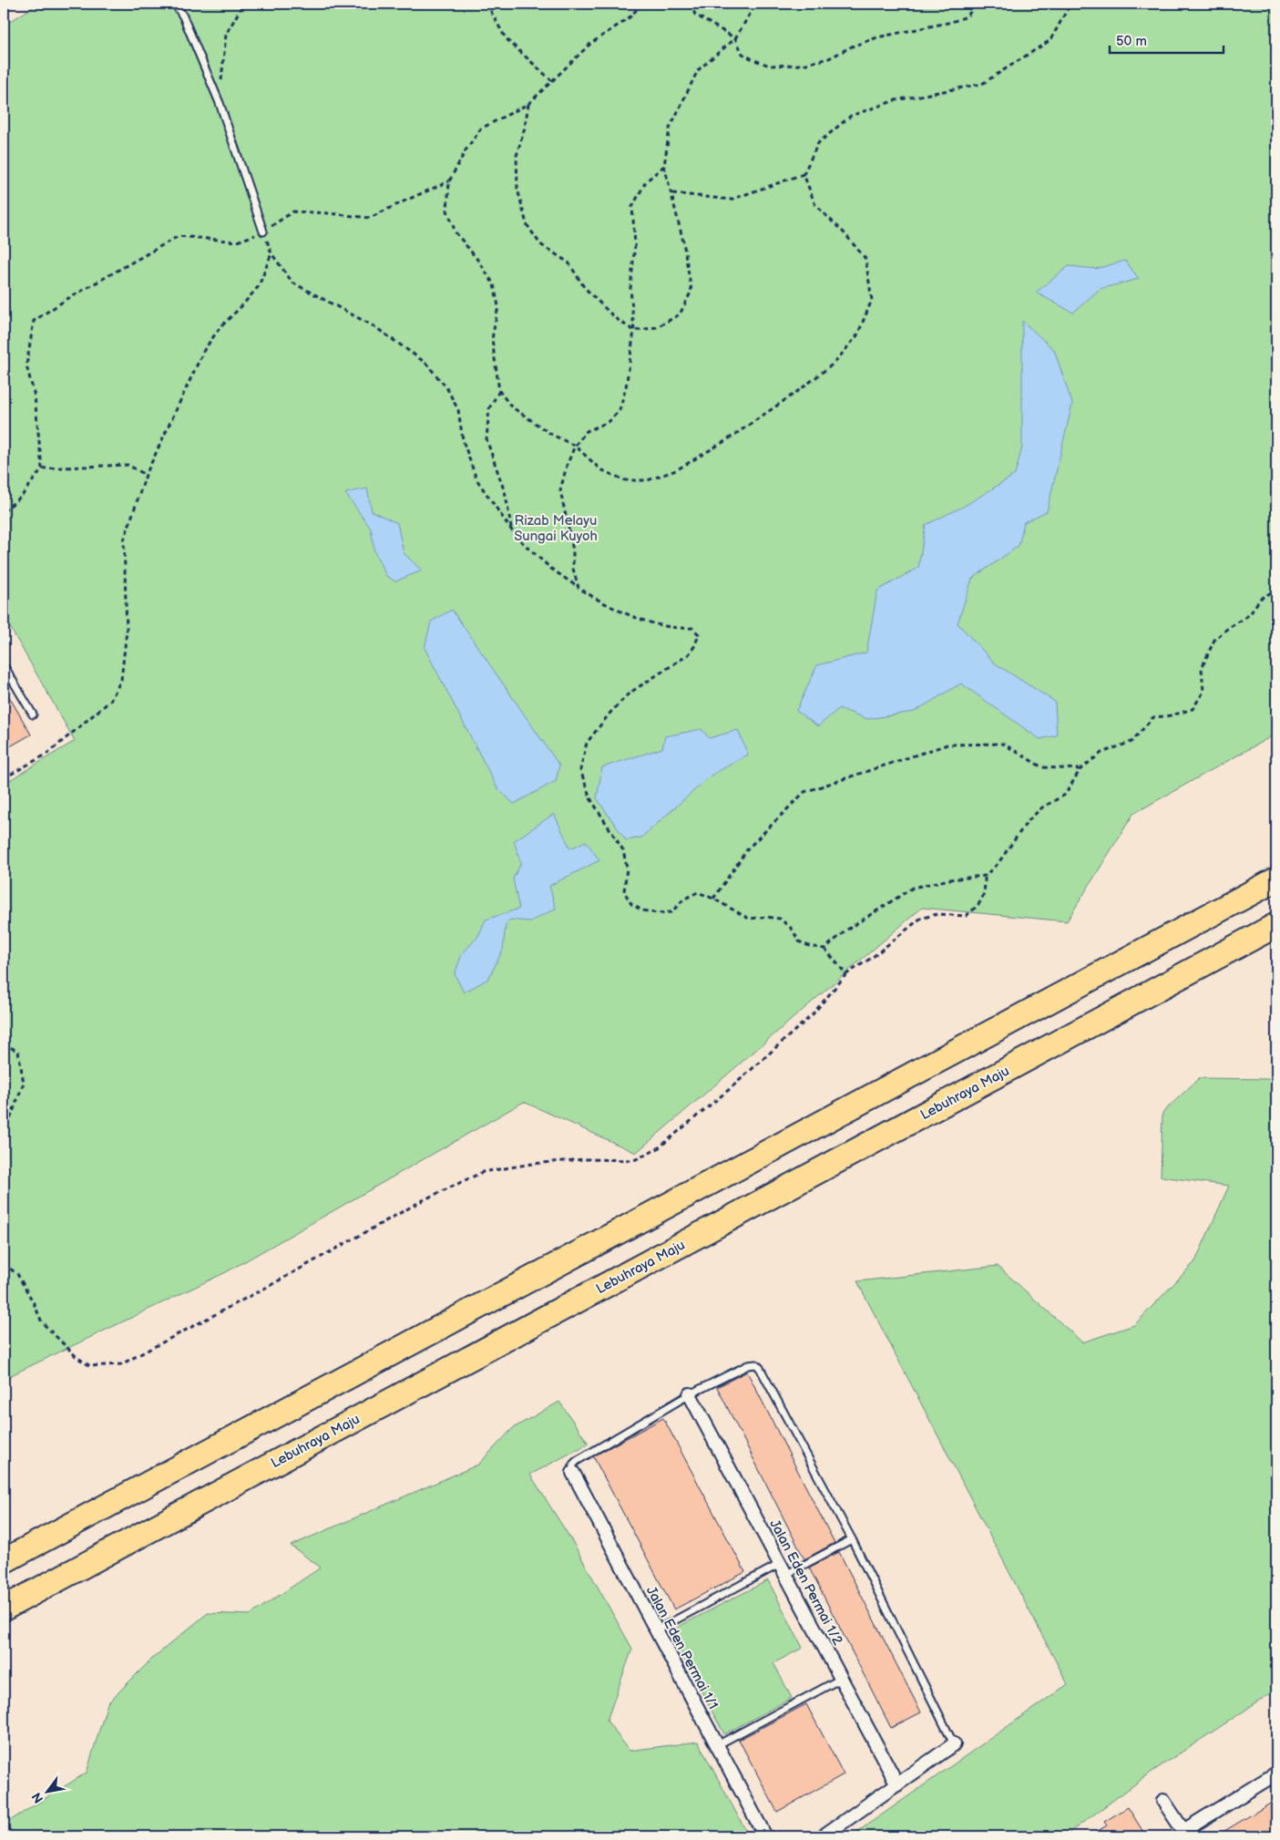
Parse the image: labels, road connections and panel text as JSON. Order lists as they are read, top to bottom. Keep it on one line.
{"streets":{"highway":["Lebuhraya Maju"],"street":["Jalan Eden Permai 1/2","Jalan Eden Permai 1/1"]},"parks":["Rizab Melayu Sungai Kuyoh"],"scale_bar":"50 m","north":"bottom left"}
